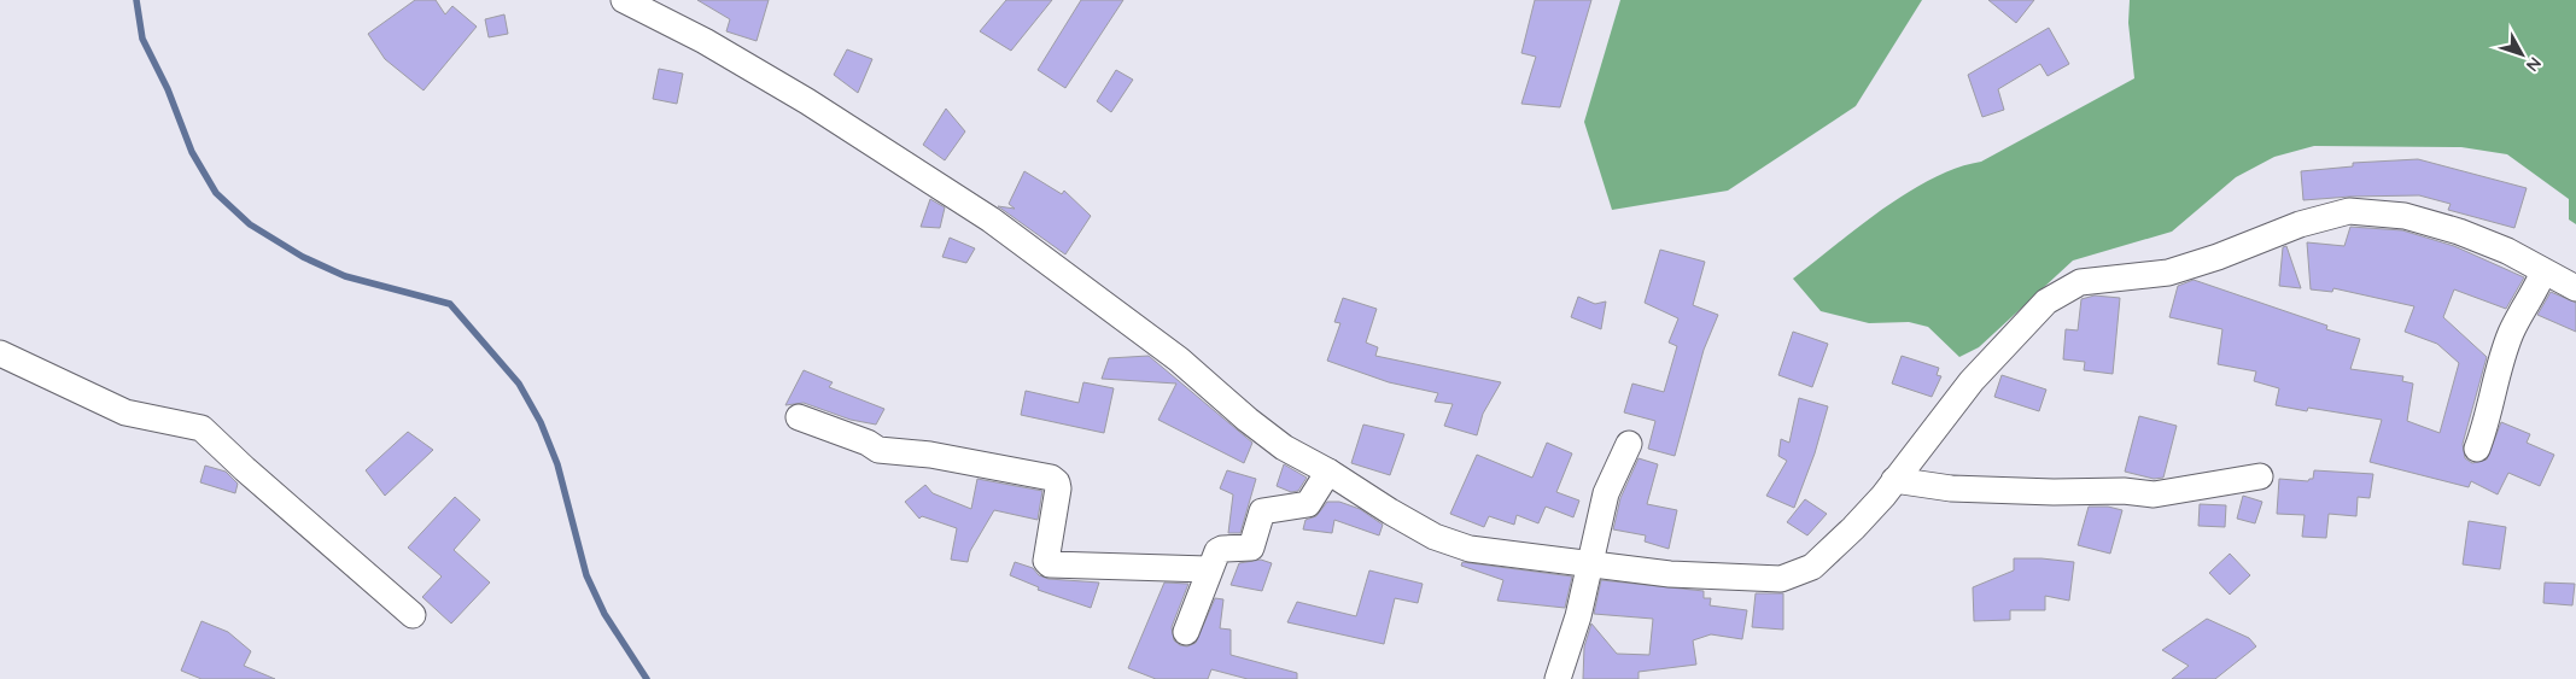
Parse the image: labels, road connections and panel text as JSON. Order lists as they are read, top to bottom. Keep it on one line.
{"north":"bottom right"}
